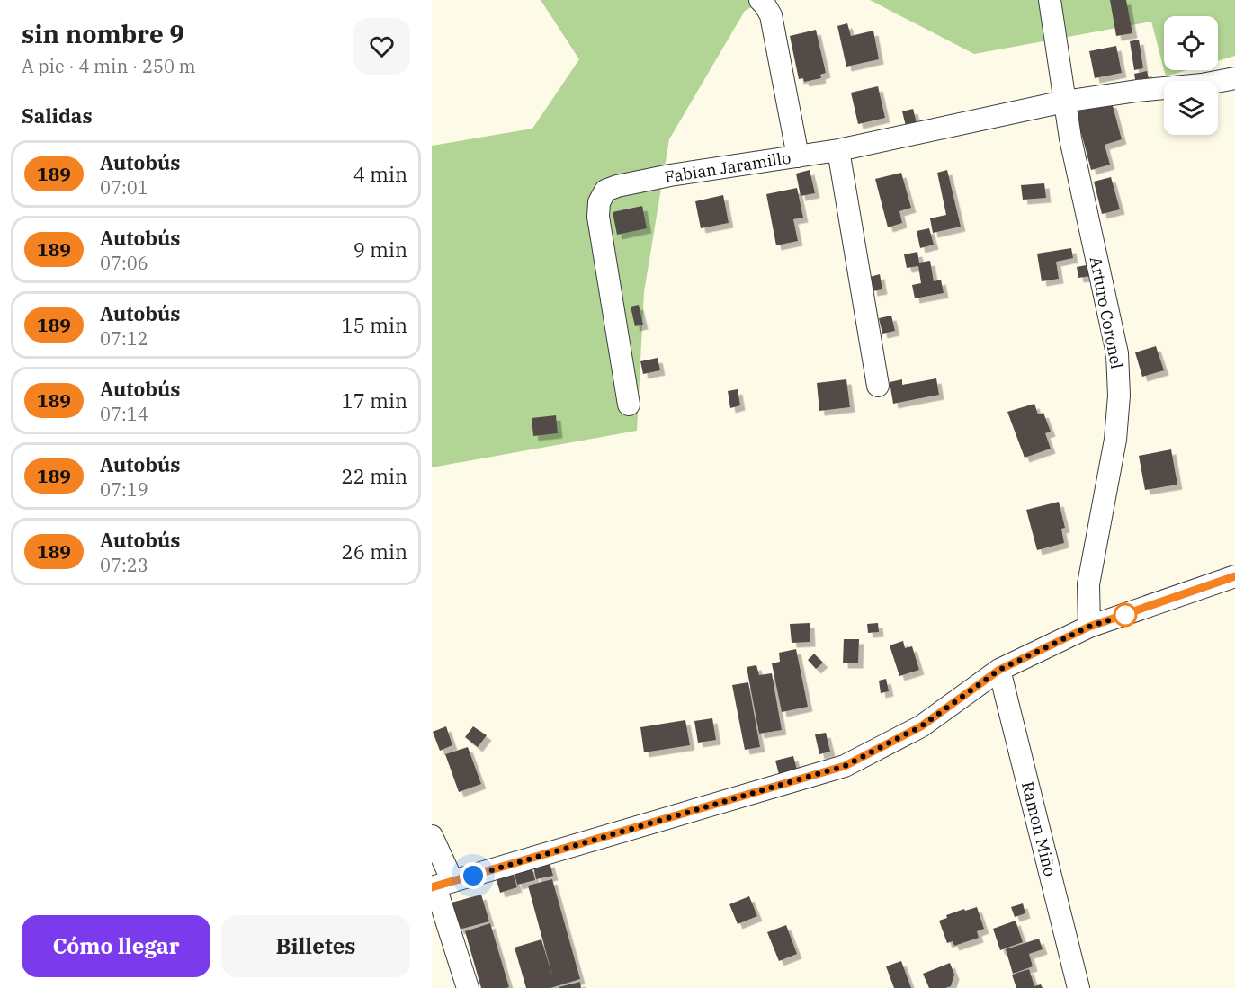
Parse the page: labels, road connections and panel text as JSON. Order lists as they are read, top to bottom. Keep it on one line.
{"streets":{"street":["Fabian Jaramillo","Arturo Coronel","Ramon Miño"]},"crossings":[["Fabian Jaramillo","Arturo Coronel"]],"lines":["bus line 189"],"page":{"heading":[["sin nombre 9","A pie · 4 min · 250 m"],"Salidas"],"list":[{"mark":"189","name":"Autobús","note":"07:01","value":"4 min"},{"mark":"189","name":"Autobús","note":"07:06","value":"9 min"},{"mark":"189","name":"Autobús","note":"07:12","value":"15 min"},{"mark":"189","name":"Autobús","note":"07:14","value":"17 min"},{"mark":"189","name":"Autobús","note":"07:19","value":"22 min"},{"mark":"189","name":"Autobús","note":"07:23","value":"26 min"}],"buttons":["Cómo llegar","Billetes"]}}
